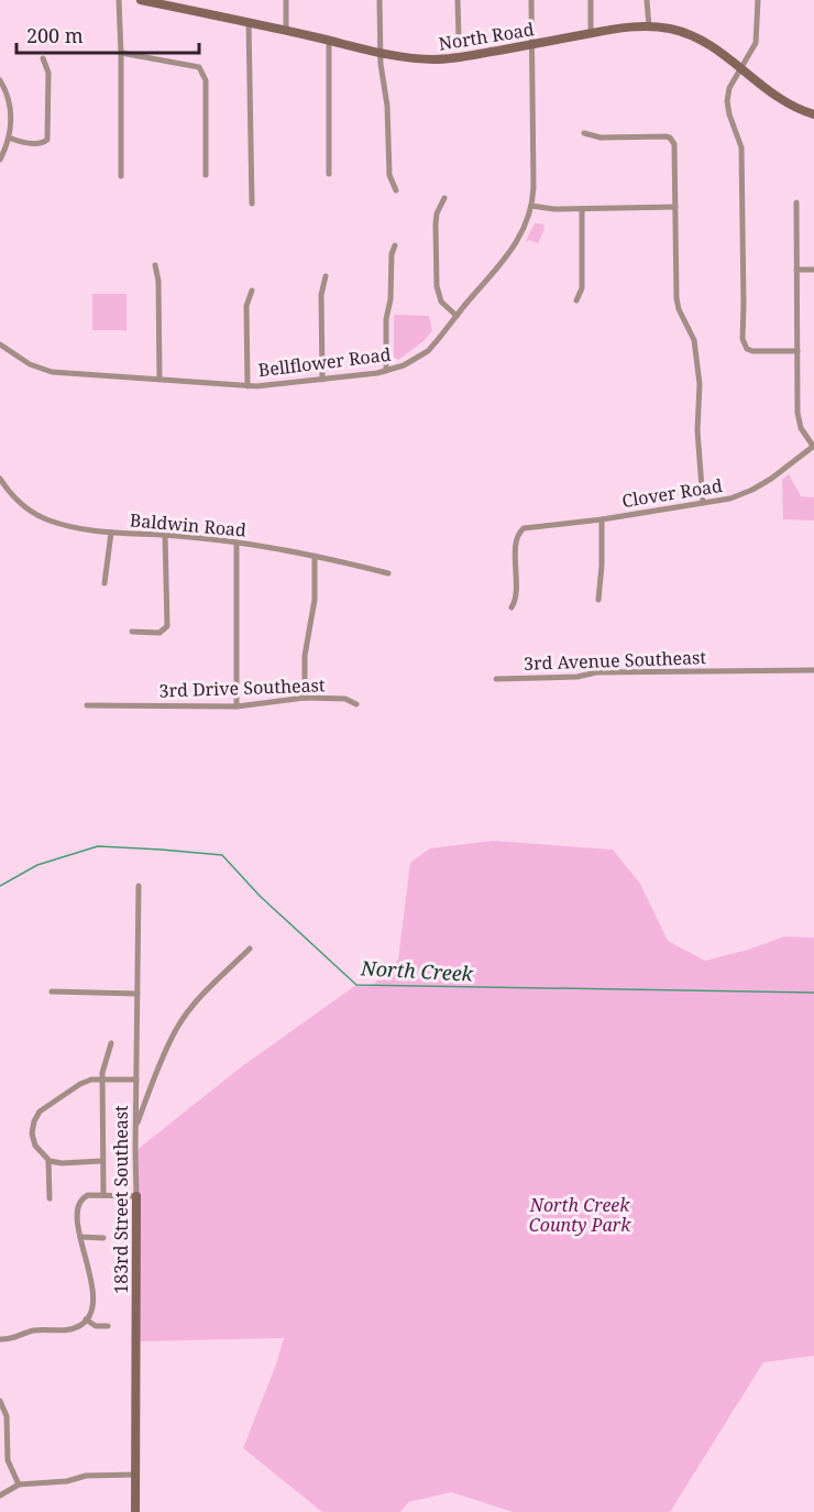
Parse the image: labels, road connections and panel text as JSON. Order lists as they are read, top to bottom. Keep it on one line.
{"streets":{"street":["North Road","Bellflower Road","Clover Road","Baldwin Road","3rd Avenue Southeast","3rd Drive Southeast","183rd Street Southeast"]},"crossings":[["North Road","Bellflower Road"]],"water":["North Creek"],"parks":["North Creek County Park"],"scale_bar":"200 m"}
